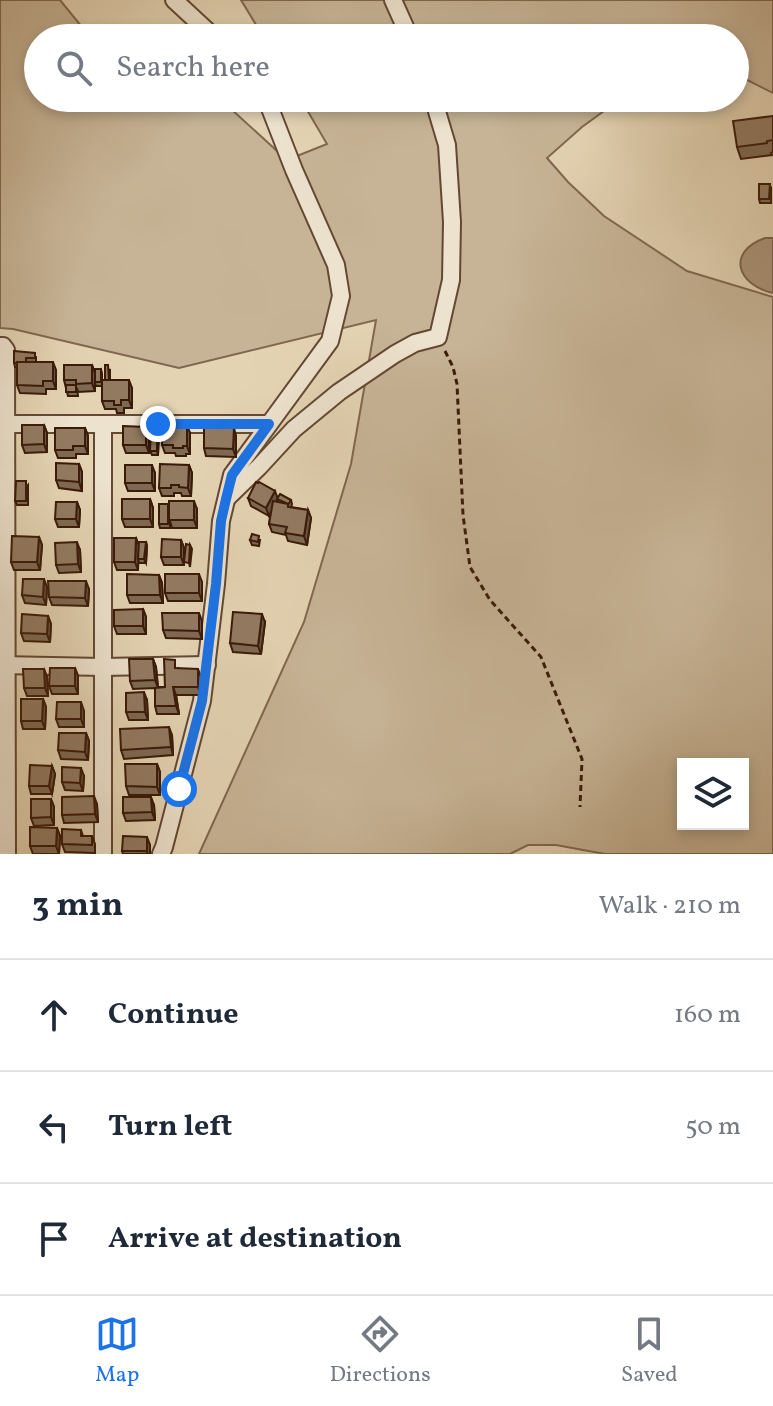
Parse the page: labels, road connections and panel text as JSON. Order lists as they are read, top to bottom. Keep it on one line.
{"page":{"search":"Search here","heading":["3 min","Walk · 210 m"],"list":[["Continue","160 m"],["Turn left","50 m"],"Arrive at destination"],"nav":["Map","Directions","Saved"]}}
